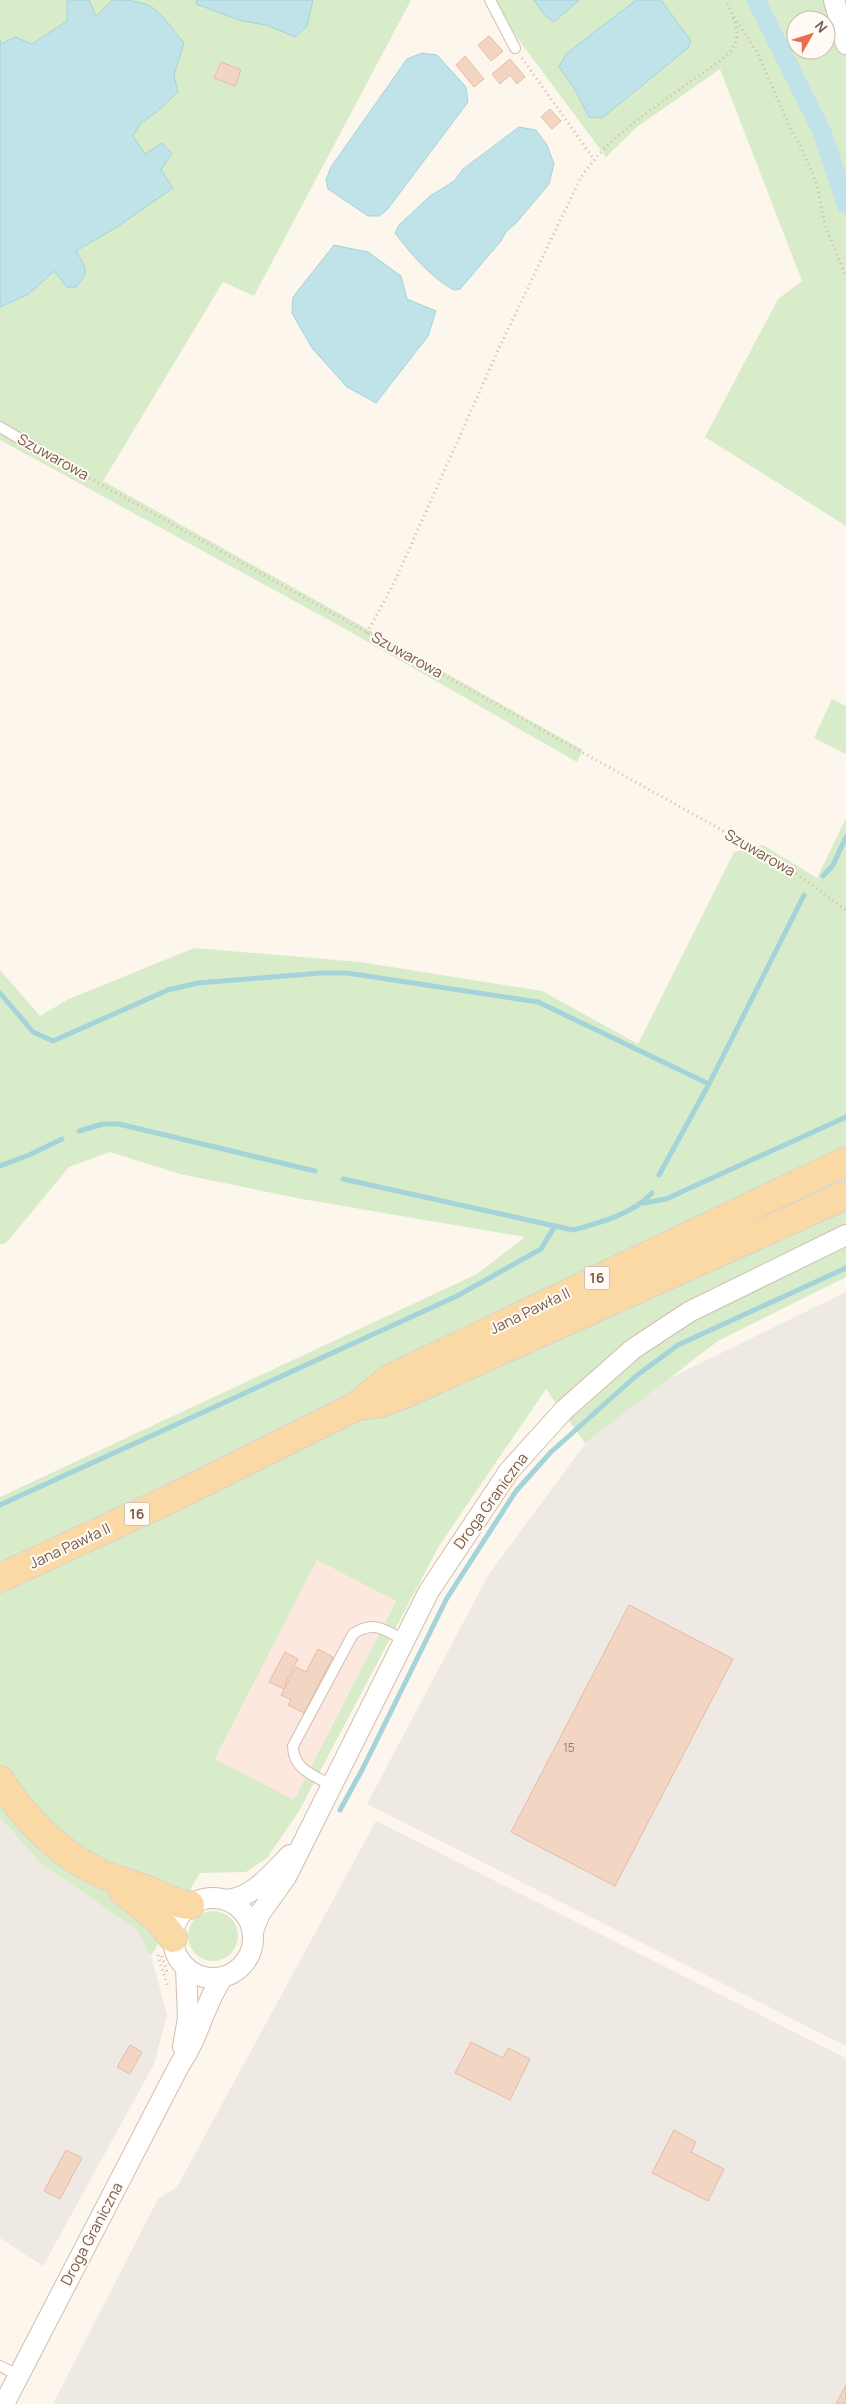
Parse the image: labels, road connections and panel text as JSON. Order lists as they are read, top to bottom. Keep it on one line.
{"streets":{"main road":["16","Jana Pawła II"],"street":["Droga Graniczna"],"lane":["Szuwarowa"]},"house_numbers":["15"],"north":"top right"}
